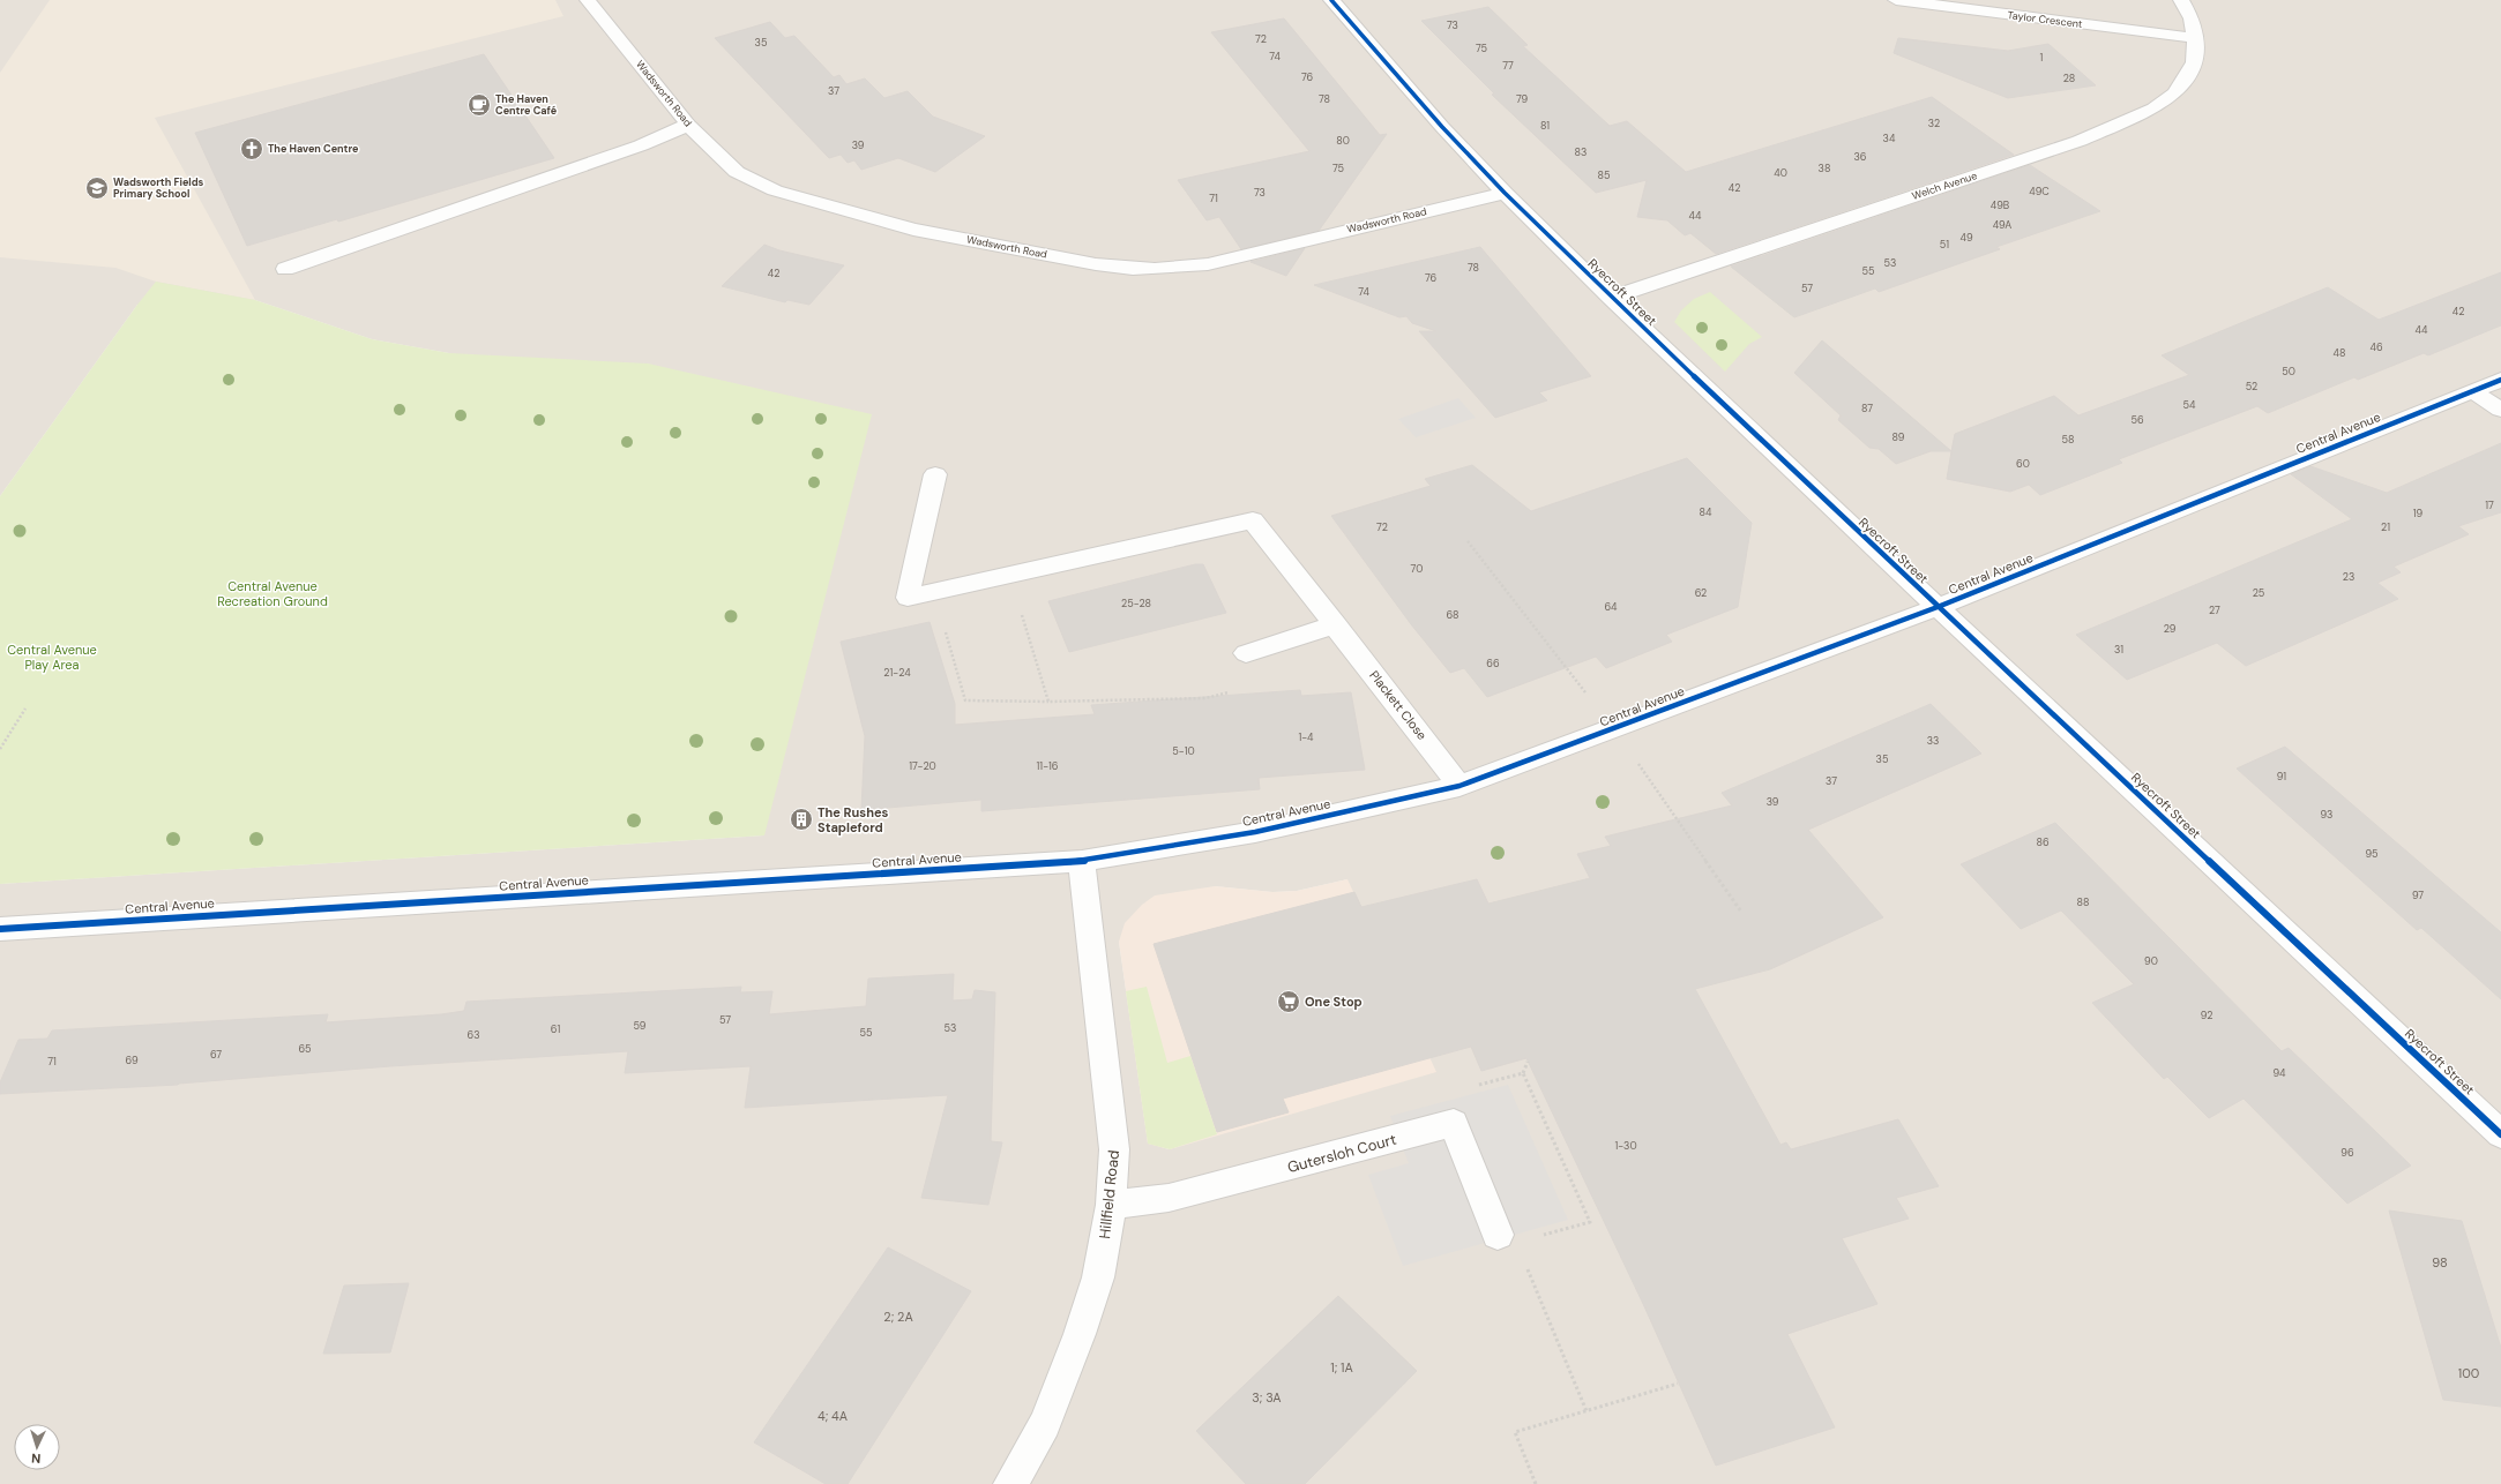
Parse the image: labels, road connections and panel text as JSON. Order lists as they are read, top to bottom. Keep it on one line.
{"streets":{"street":["Taylor Crescent","Wadsworth Road","Welch Avenue","Ryecroft Street","Central Avenue","Plackett Close","Gutersloh Court","Hillfield Road"]},"crossings":[["Taylor Crescent","Welch Avenue"],["Wadsworth Road","Ryecroft Street"],["Welch Avenue","Ryecroft Street"],["Ryecroft Street","Central Avenue"],["Central Avenue","Plackett Close"],["Central Avenue","Hillfield Road"],["Gutersloh Court","Hillfield Road"]],"parks":["Central Avenue Recreation Ground","Central Avenue Play Area"],"places":{"cafe":["The Haven Centre Café"],"church":["The Haven Centre"],"school or university":["Wadsworth Fields Primary School"],"building":["The Rushes Stapleford"],"supermarket":["One Stop"]},"house_numbers":["73","72","35","75","74","1","77","76","28","37","78","79","32","81","34","80","39","83","36","75","38","40","85","42","49C","73","71","49B","44","49A","49","51","53","78","55","42","76","57","74","42","44","46","48","50","52","54","87","56","89","58","60","17","84","19","72","21","70","23","62","25","25-28","64","27","68","29","31","66","21-24","1-4","33","5-10","35","17-20","11-16","91","37","39","93","86","95","97","88","90","92","57","59","53","61","55","63","65","67","69","71","94","1-30","96","98","2; 2A","1; 1A","100","3; 3A","4; 4A"],"north":"bottom"}
